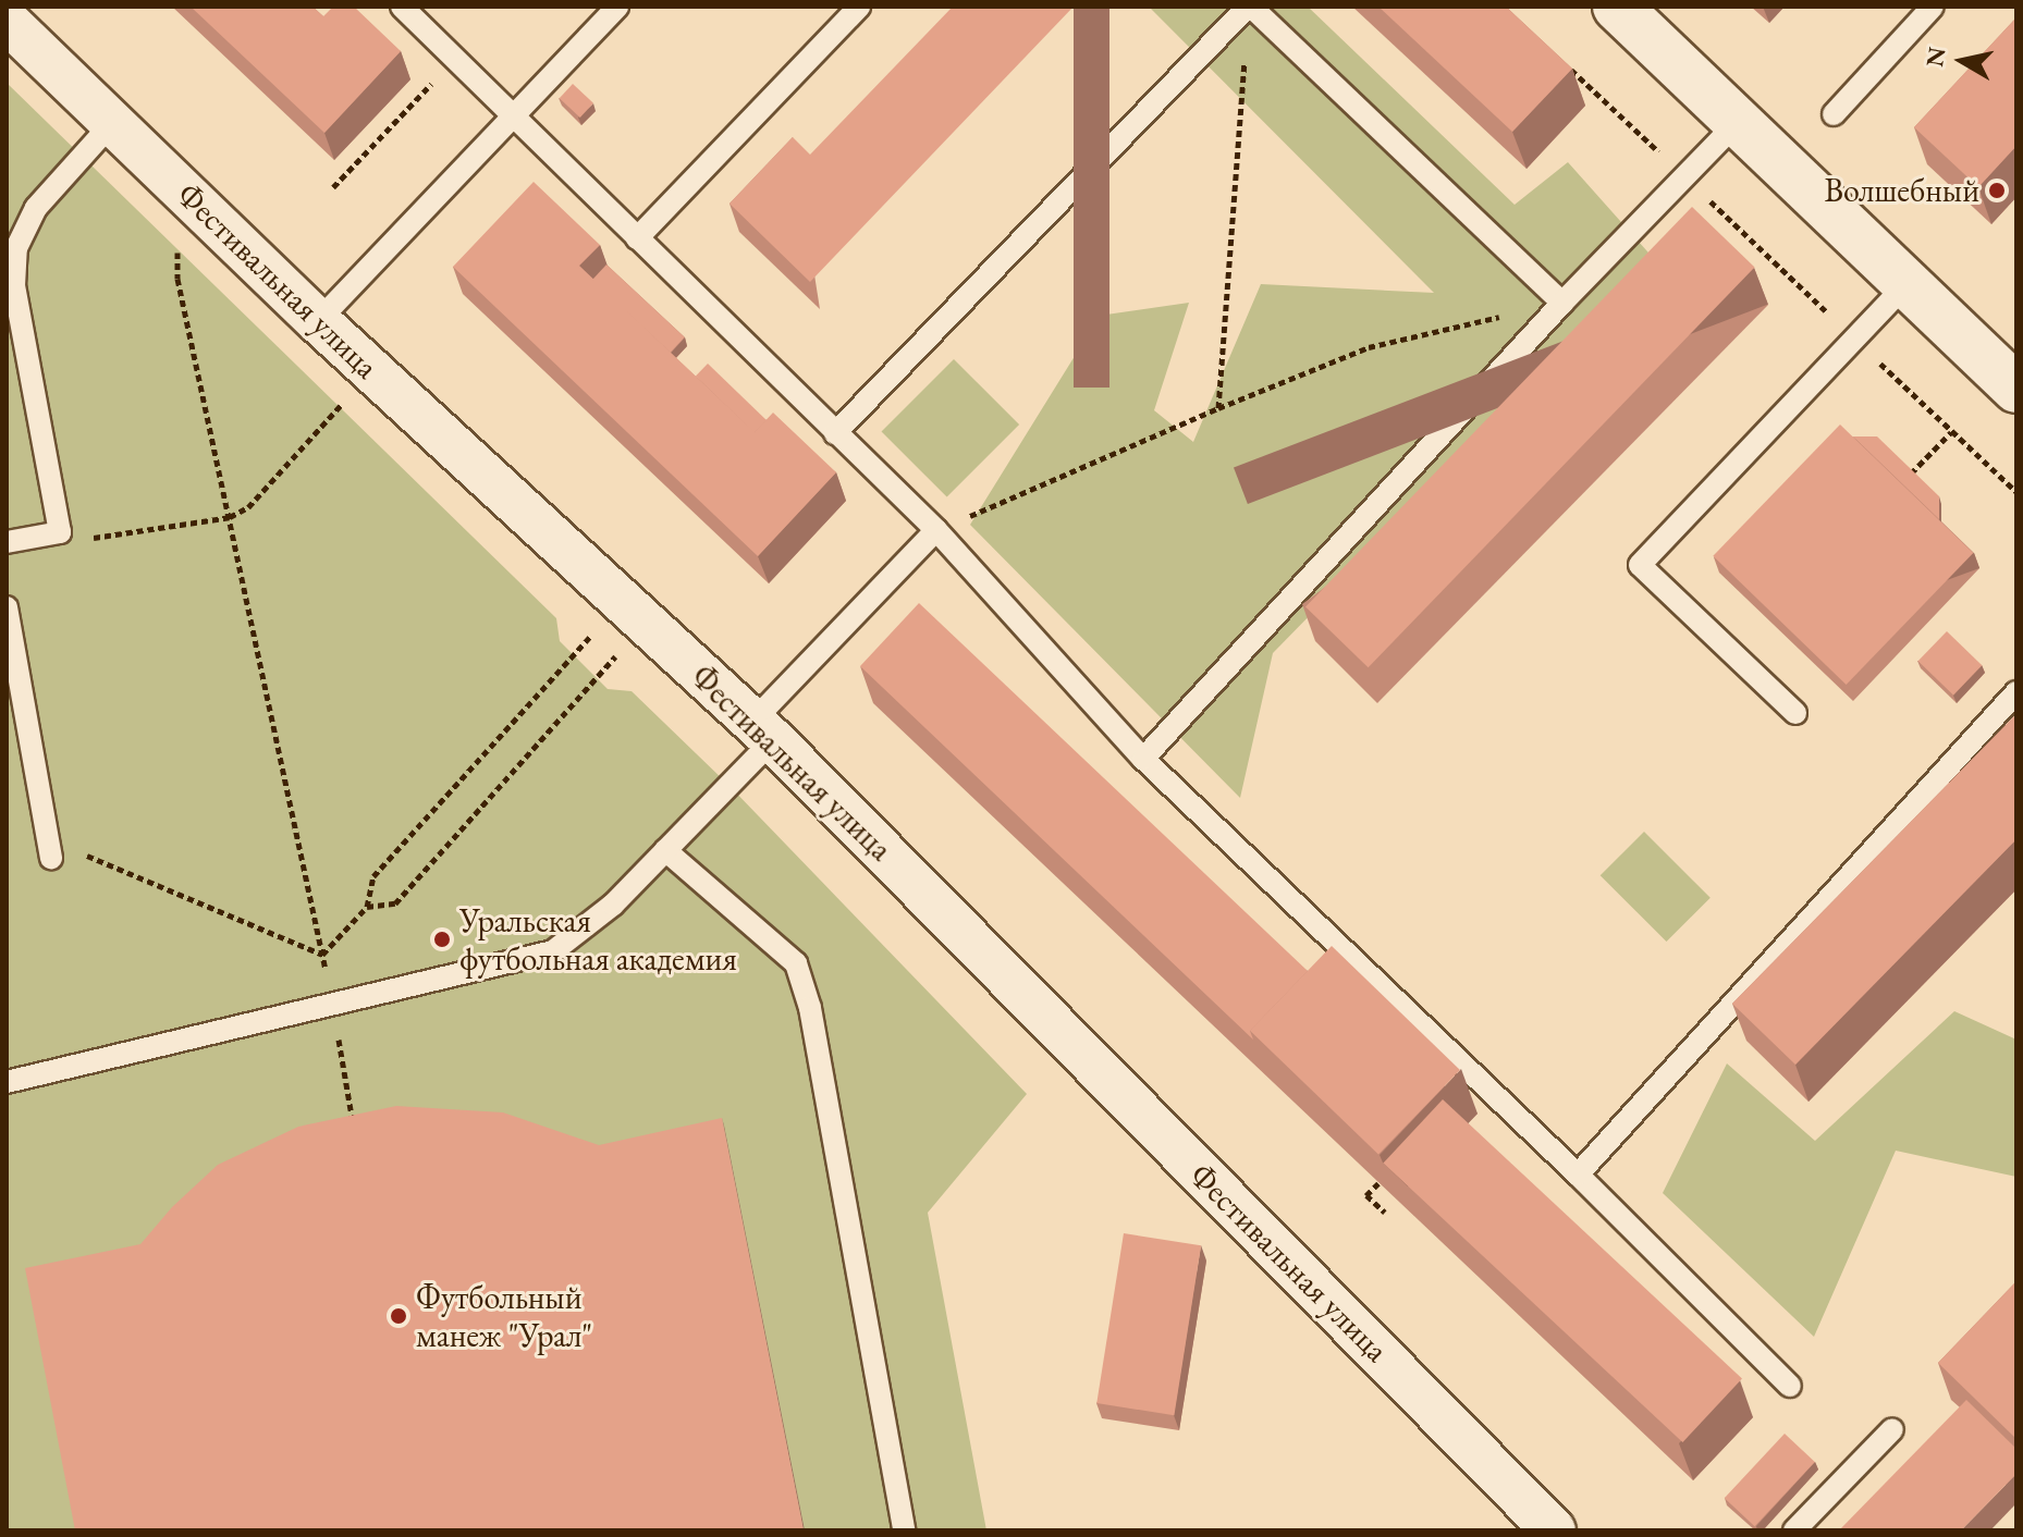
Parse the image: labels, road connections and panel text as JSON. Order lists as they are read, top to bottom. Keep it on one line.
{"streets":{"street":["Фестивальная улица"]},"places":["Волшебный","Уральская футбольная академия","Футбольный манеж \"Урал\""],"north":"left"}
